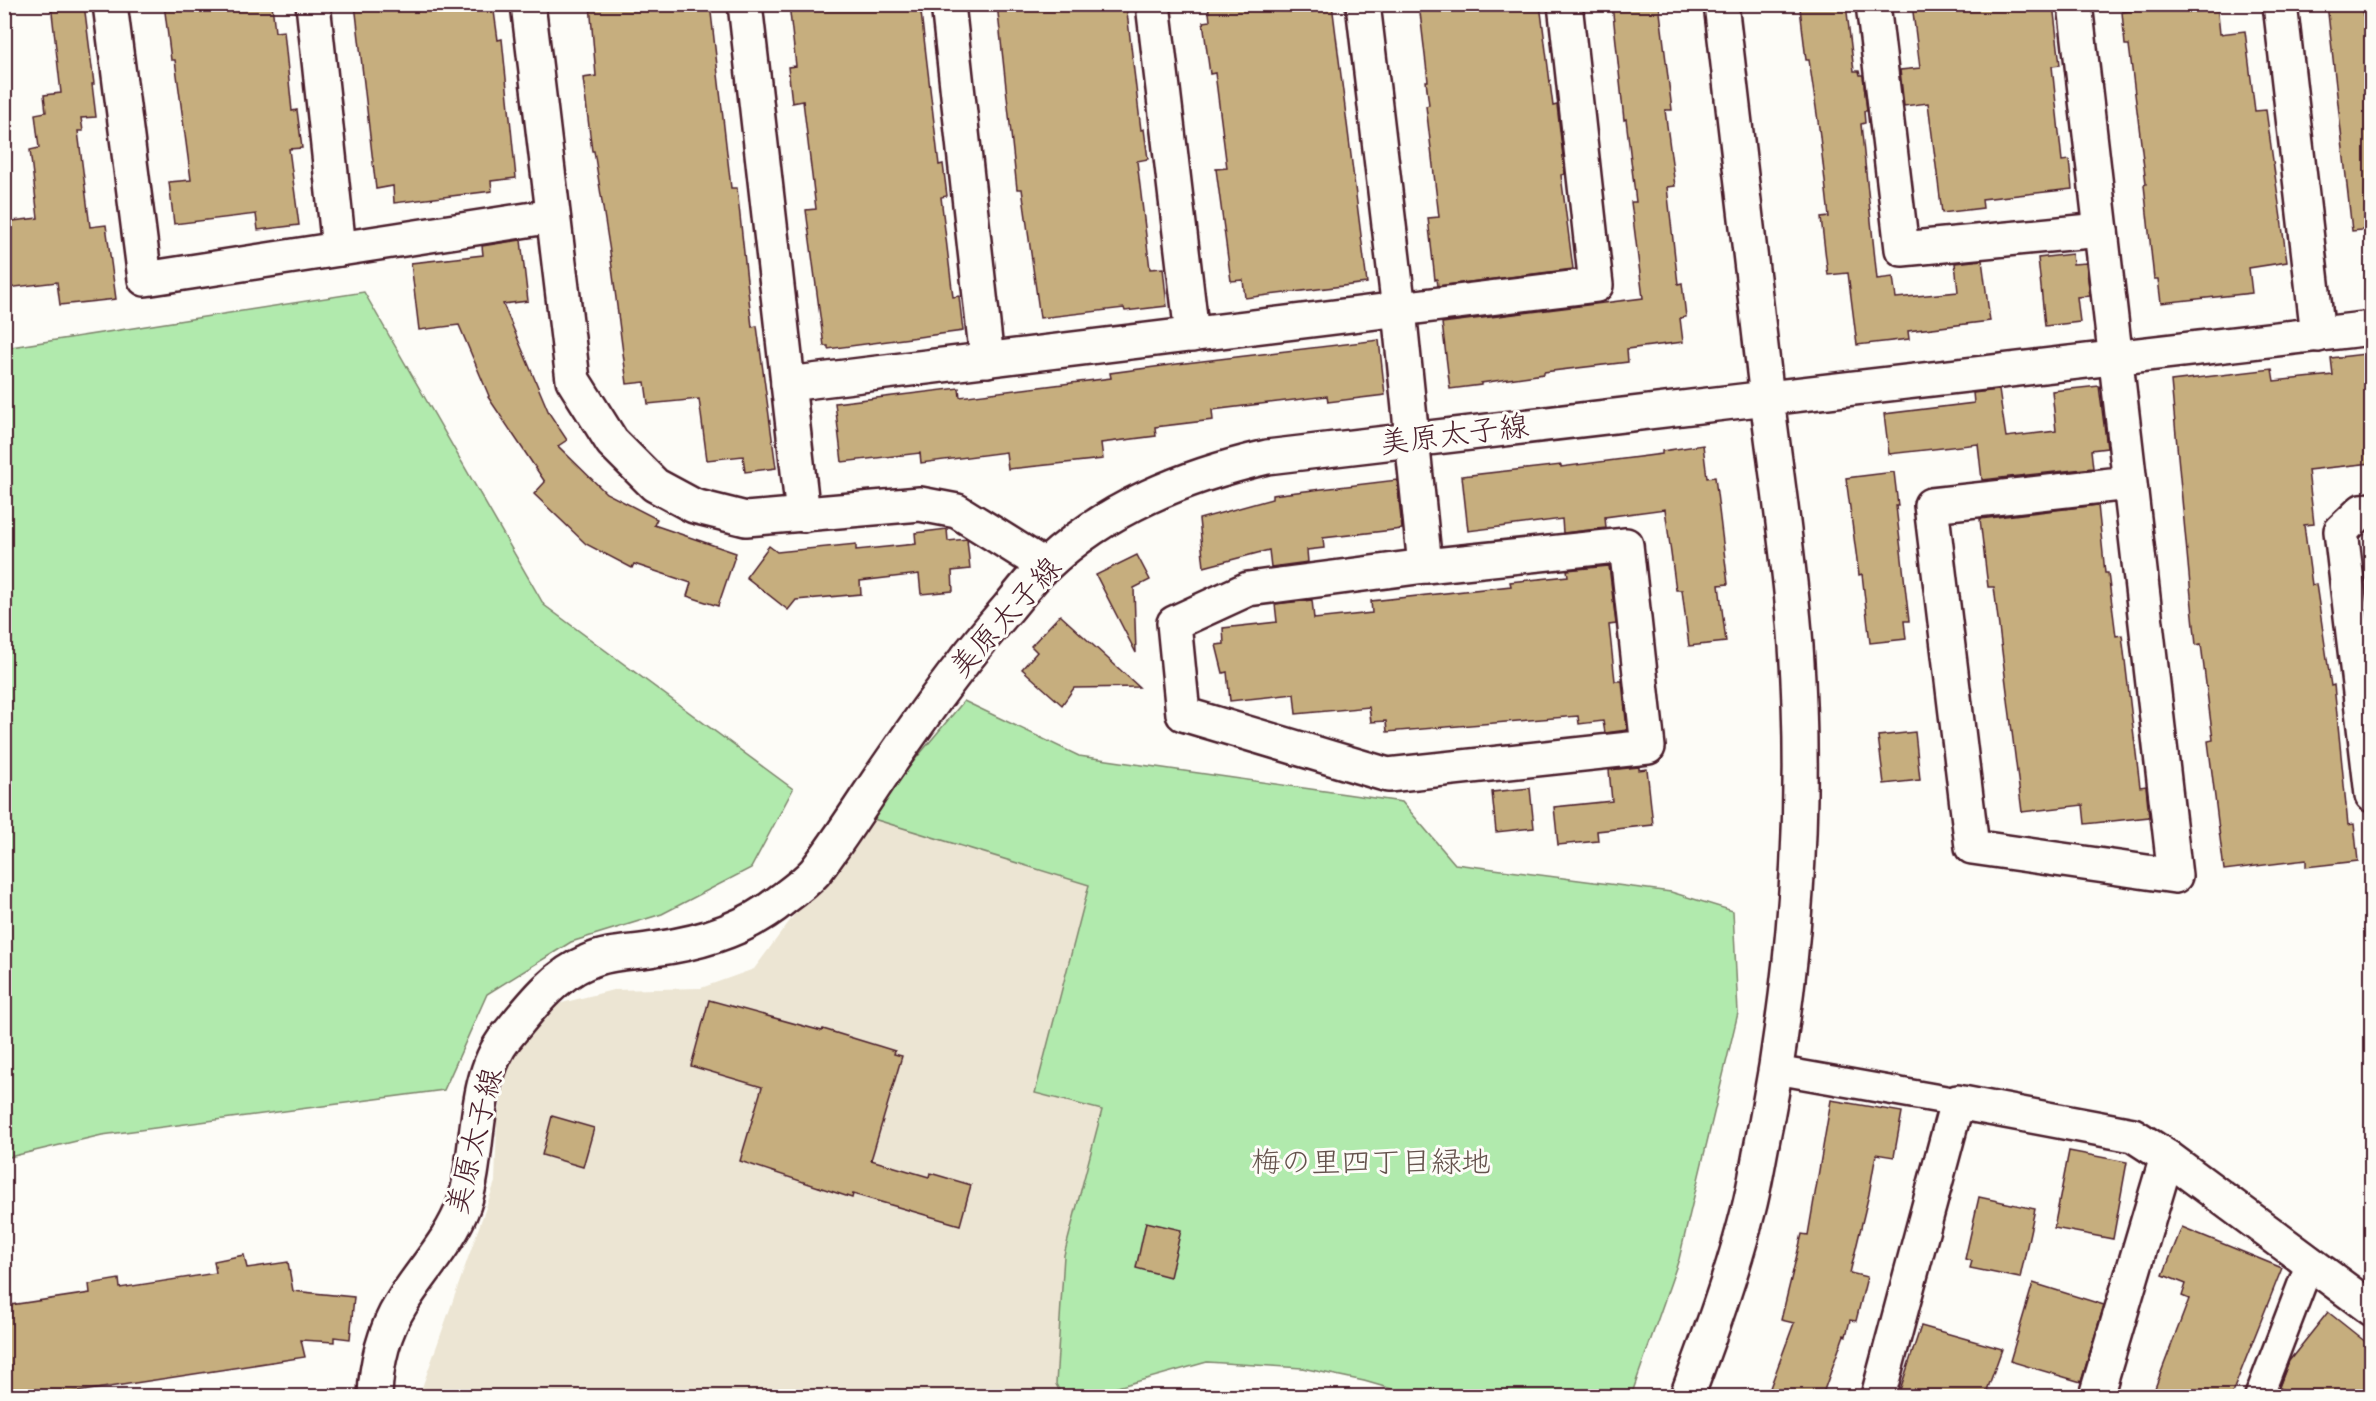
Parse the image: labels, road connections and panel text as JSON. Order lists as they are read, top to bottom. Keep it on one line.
{"streets":{"street":["美原太子線"]},"parks":["梅の里四丁目緑地"]}
